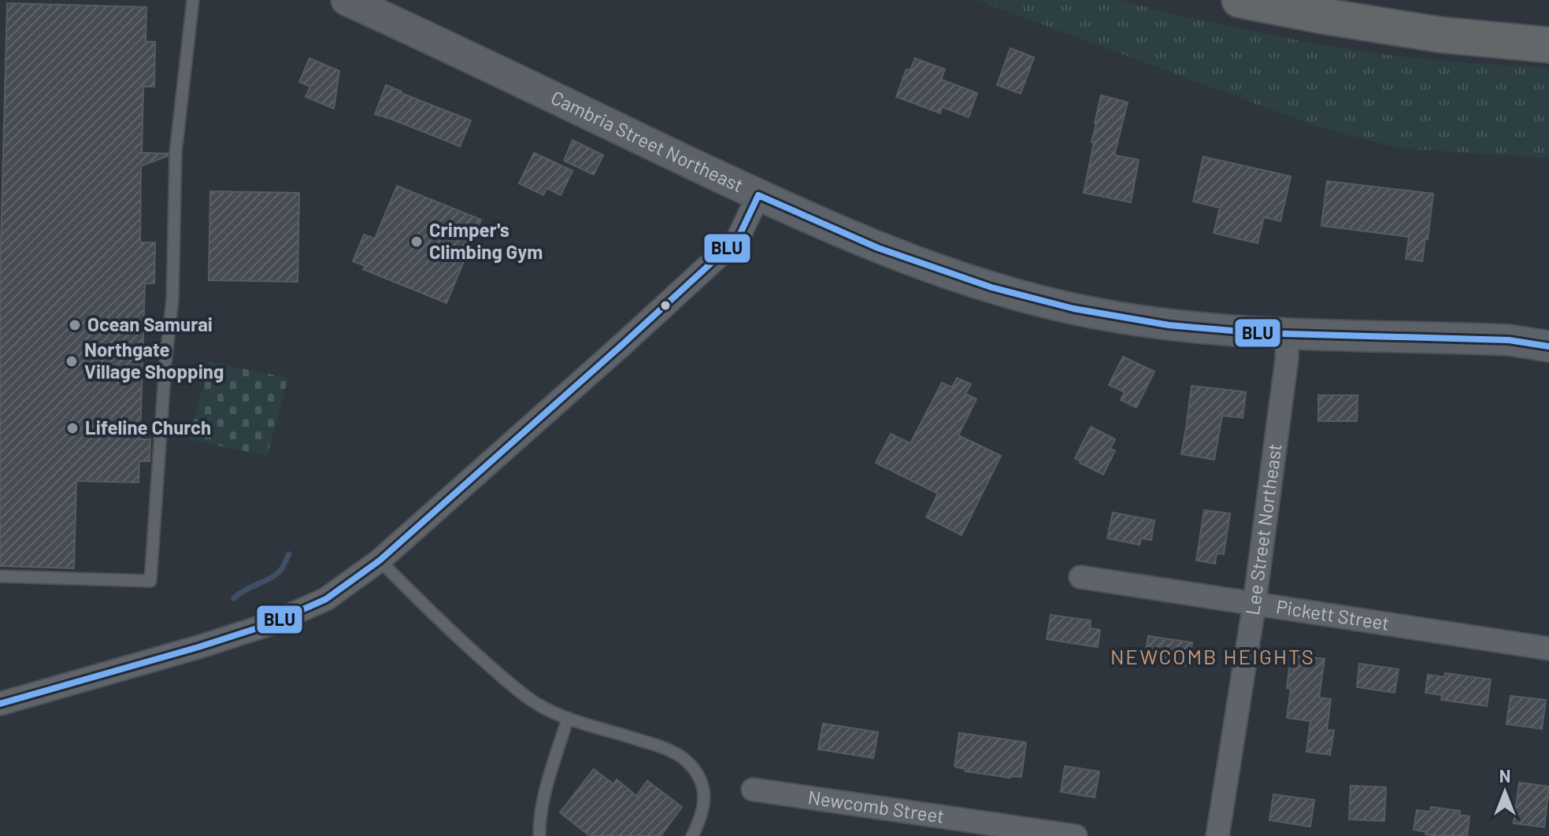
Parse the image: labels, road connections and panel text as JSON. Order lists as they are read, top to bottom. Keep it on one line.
{"streets":{"main road":["Cambria Street Northeast"],"street":["Lee Street Northeast","Pickett Street","Newcomb Street"]},"crossings":[["Cambria Street Northeast","Lee Street Northeast"],["Lee Street Northeast","Pickett Street"]],"districts":["NEWCOMB HEIGHTS"],"places":["Crimper's Climbing Gym","Ocean Samurai","Northgate Village Shopping","Lifeline Church"],"lines":["transit line BLU"],"north":"top"}
